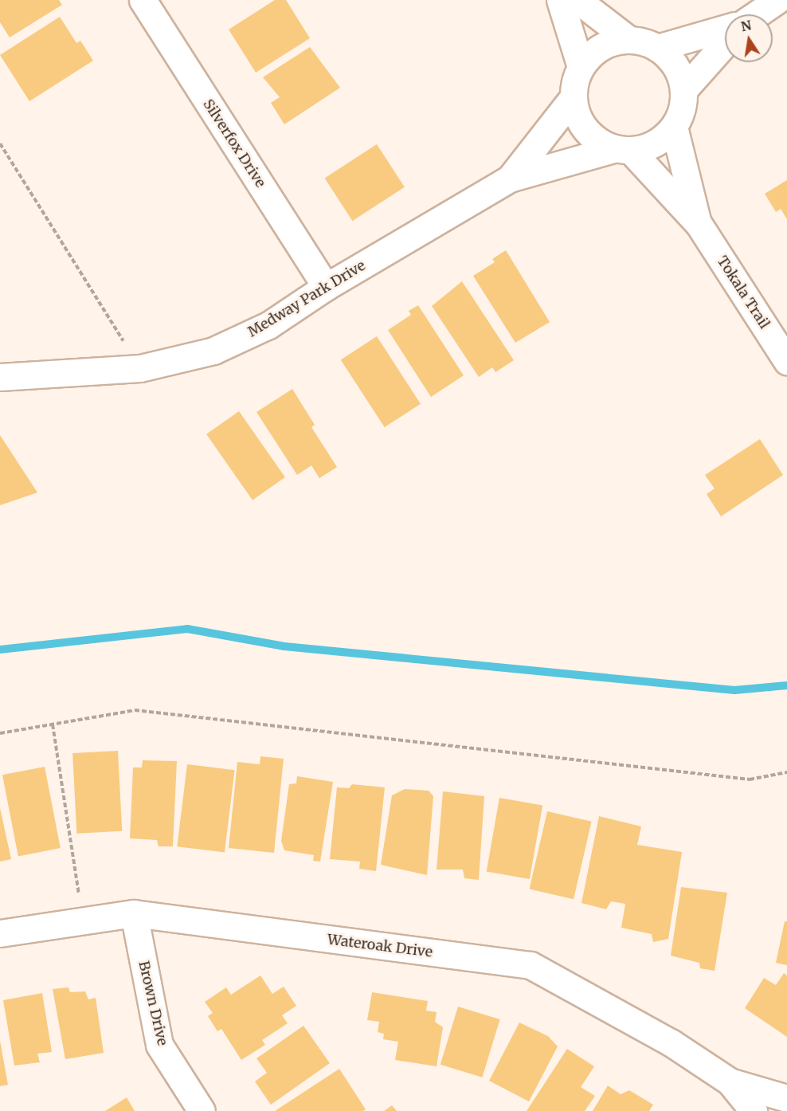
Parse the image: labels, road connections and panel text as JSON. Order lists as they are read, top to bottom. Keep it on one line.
{"streets":{"street":["Silverfox Drive","Tokala Trail","Medway Park Drive","Wateroak Drive","Brown Drive"]},"crossings":[["Silverfox Drive","Medway Park Drive"],["Tokala Trail","Medway Park Drive"],["Wateroak Drive","Brown Drive"]],"north":"top"}
